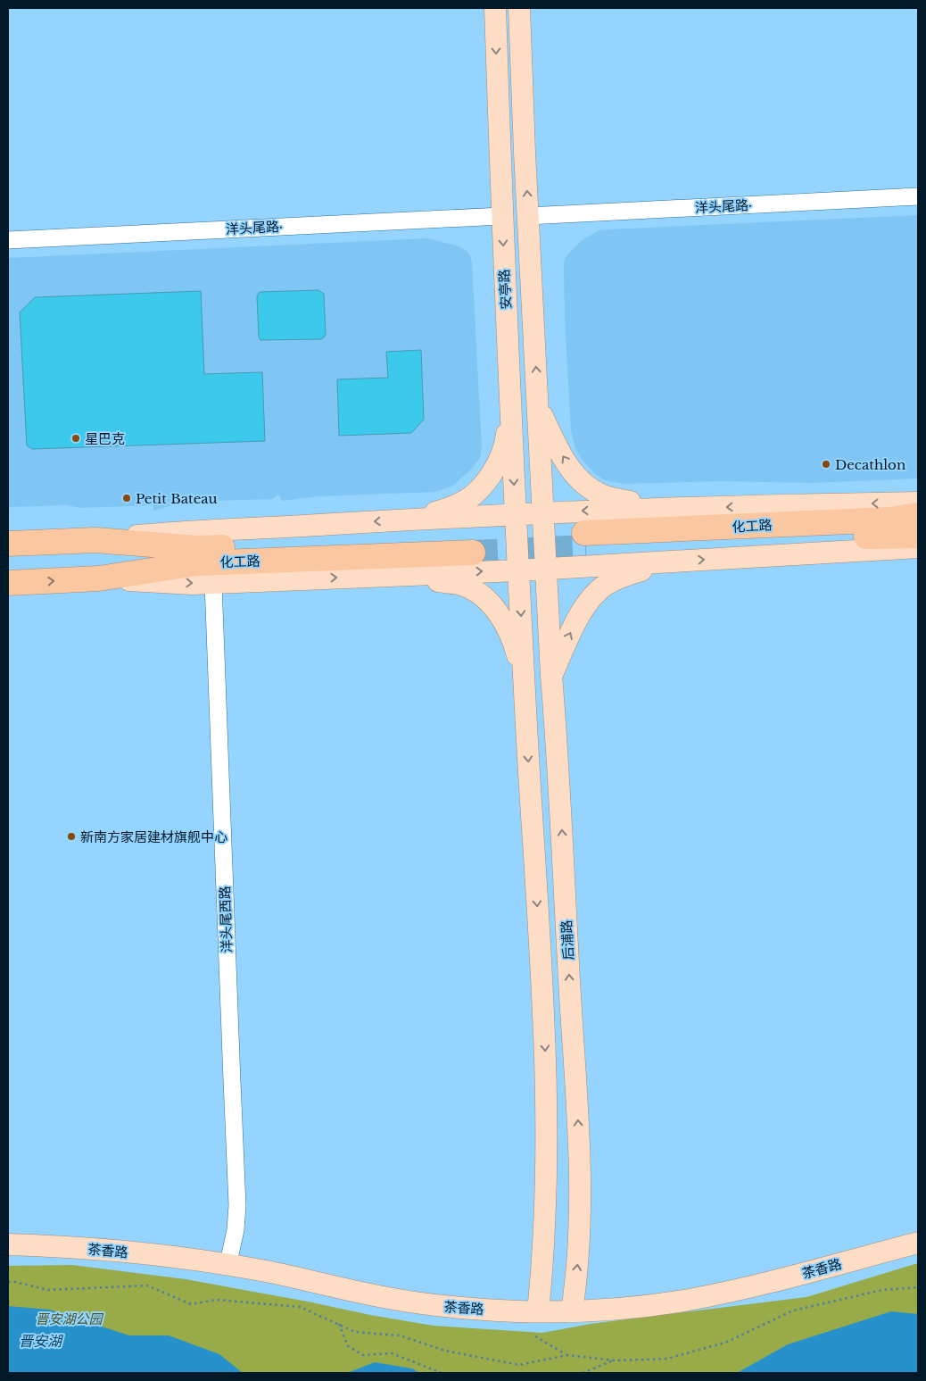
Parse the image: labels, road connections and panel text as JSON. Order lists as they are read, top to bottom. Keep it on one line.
{"streets":{"highway":["化工路"],"main road":["安亭路","后浦路","茶香路"],"street":["洋头尾路·","洋头尾西路"]},"crossings":[["洋头尾路·","安亭路"],["安亭路","后浦路"],["洋头尾西路","茶香路"],["后浦路","茶香路"]],"water":["晋安湖"],"parks":["晋安湖公园"],"places":["星巴克","Decathlon","Petit Bateau","新南方家居建材旗舰中心"]}
